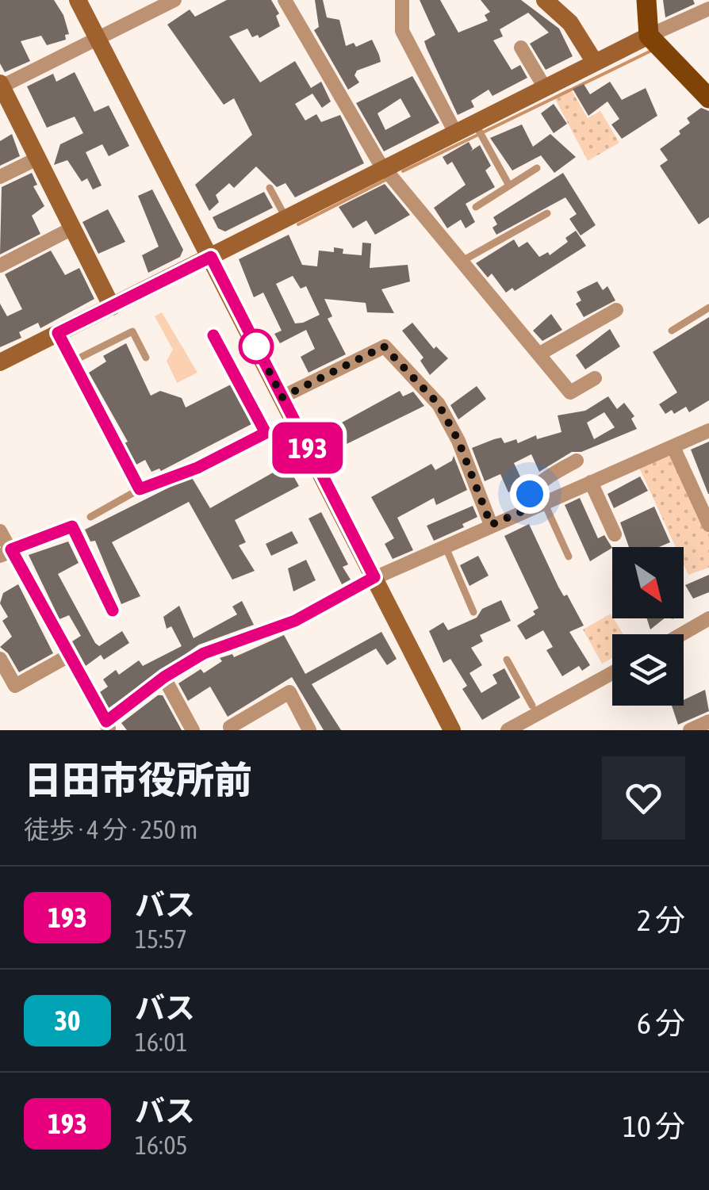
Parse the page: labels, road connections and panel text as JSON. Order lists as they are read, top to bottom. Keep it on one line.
{"lines":["bus line 193"],"north":"bottom right","page":{"on_map":"193","heading":["日田市役所前","徒歩 · 4 分 · 250 m"],"list":[{"mark":"193","name":"バス","note":"15:57","value":"2 分"},{"mark":"30","name":"バス","note":"16:01","value":"6 分"},{"mark":"193","name":"バス","note":"16:05","value":"10 分"}]}}
